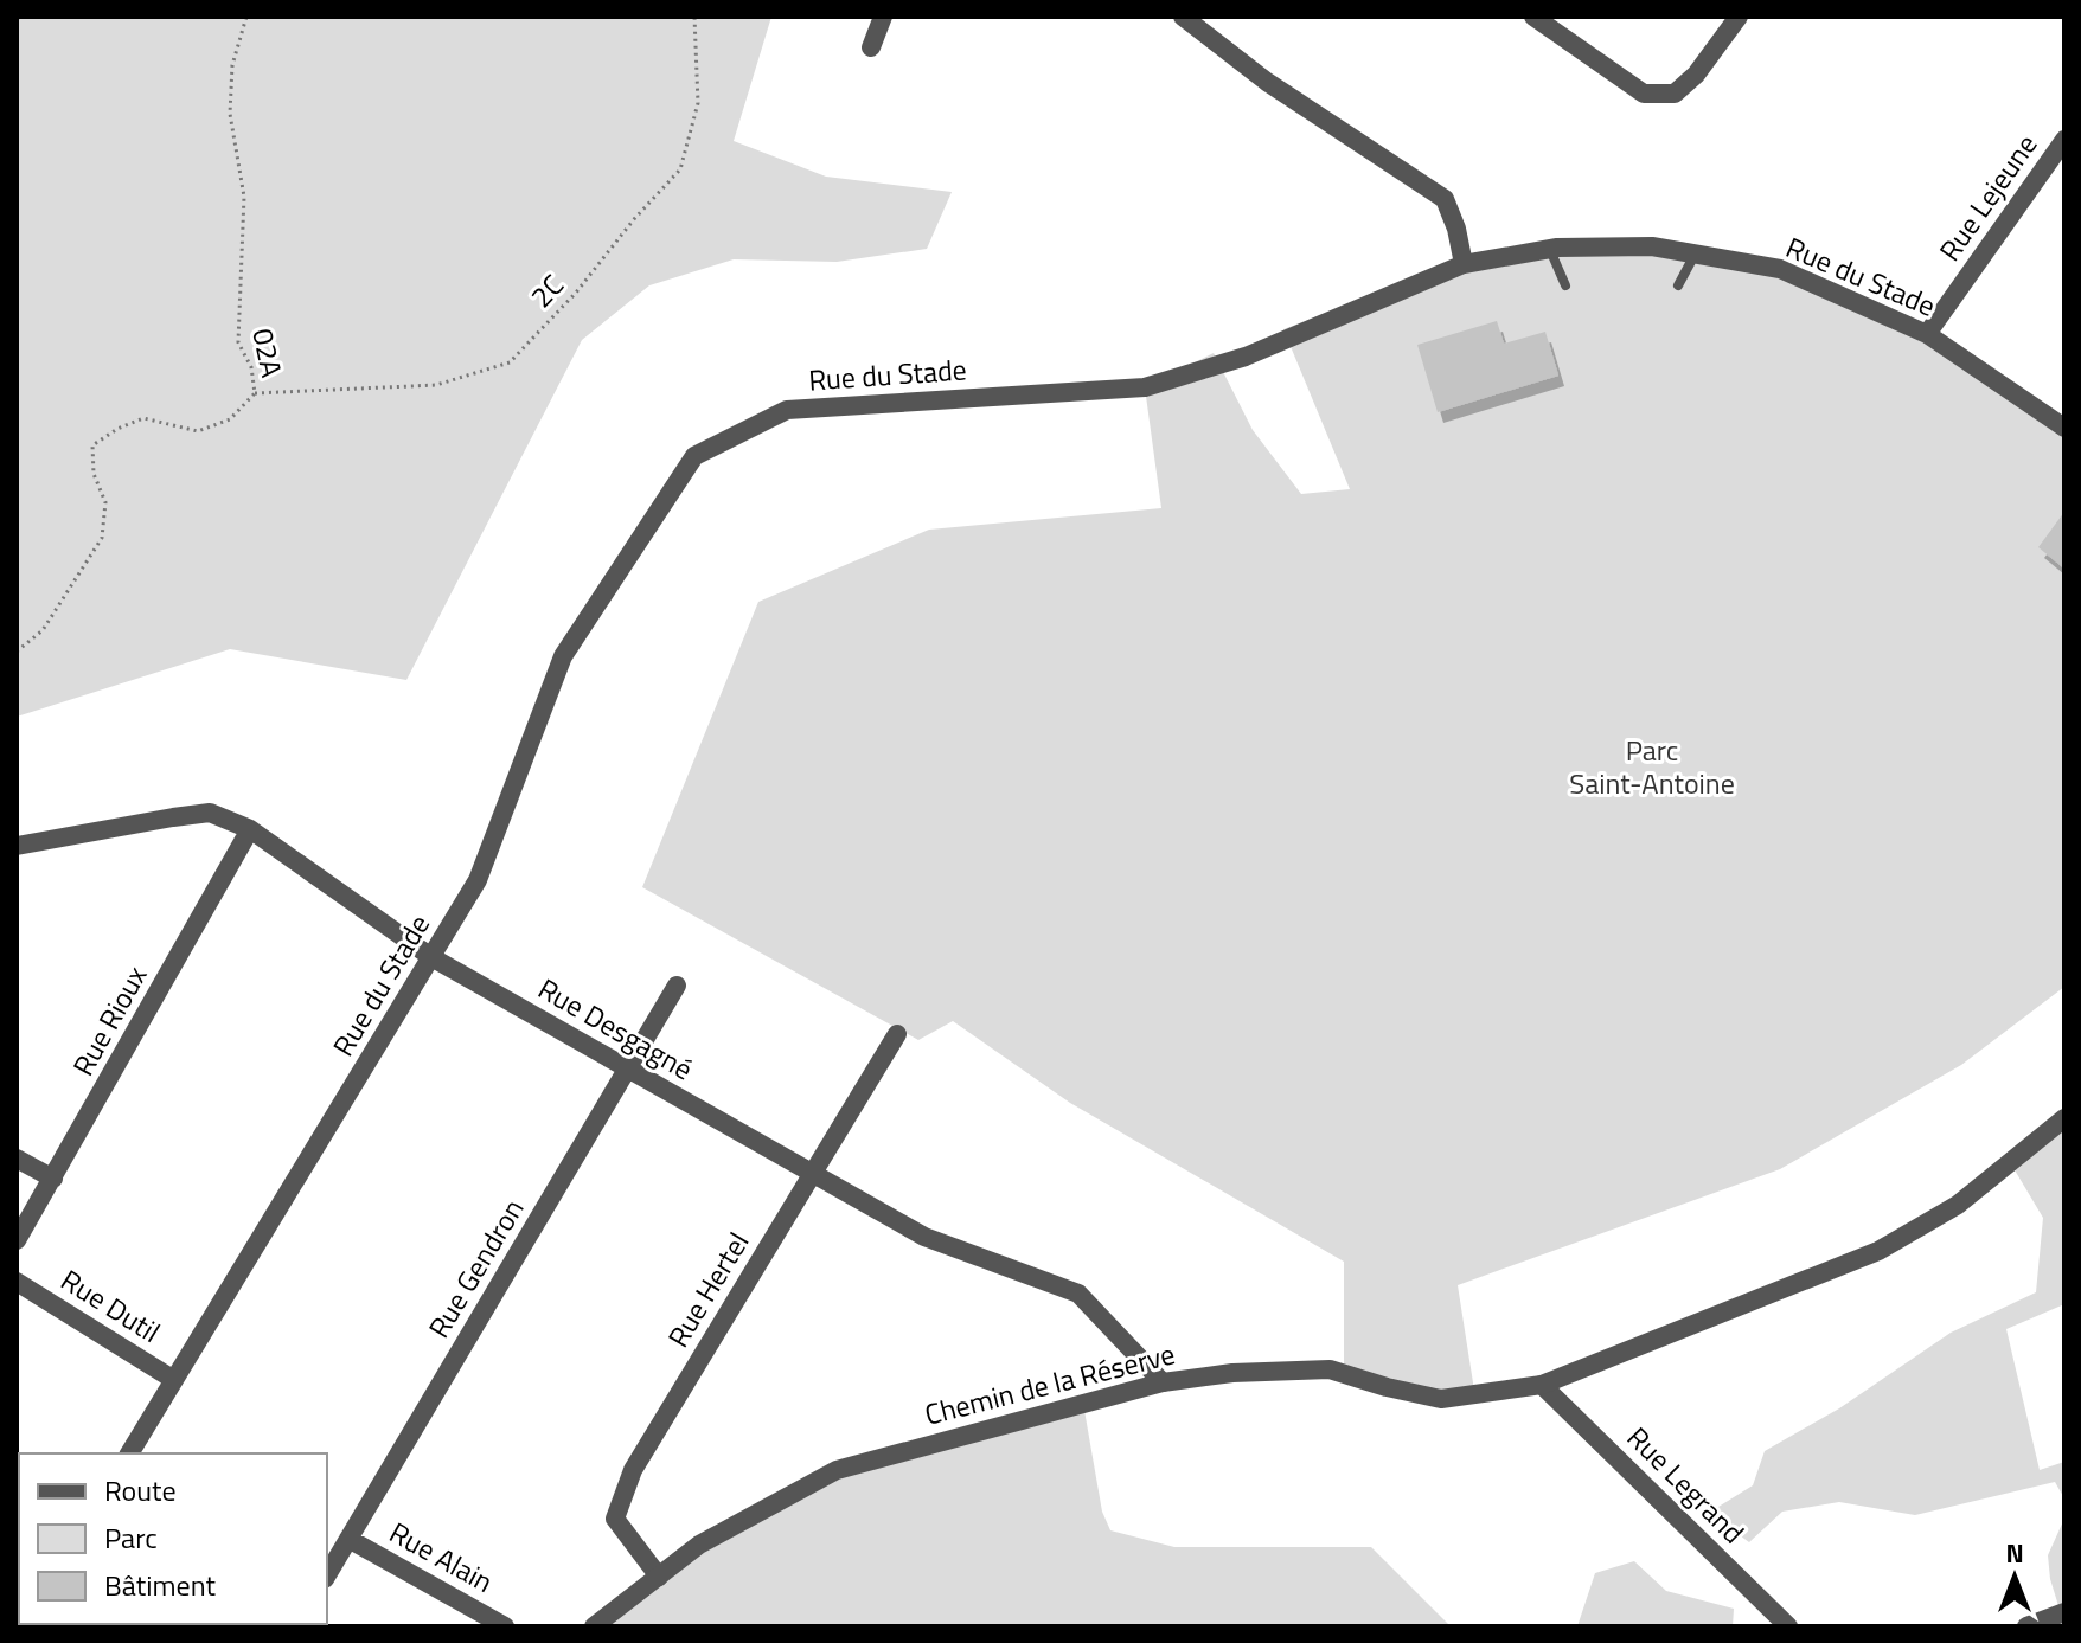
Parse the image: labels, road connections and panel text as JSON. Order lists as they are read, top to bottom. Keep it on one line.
{"streets":{"street":["Rue Lejeune","Rue du Stade","Rue Rioux","Rue Desgagné","Rue Gendron","Rue Hertel","Rue Dutil","Chemin de la Réserve","Rue Legrand","Rue Alain"],"path":["2C","02A"]},"crossings":[["Rue Lejeune","Rue du Stade"],["Rue du Stade","Rue Desgagné"],["Rue du Stade","Rue Dutil"],["2C","02A"],["Rue Rioux","Rue Desgagné"],["Rue Desgagné","Rue Gendron"],["Rue Desgagné","Rue Hertel"],["Rue Desgagné","Chemin de la Réserve"],["Rue Gendron","Rue Alain"],["Rue Hertel","Chemin de la Réserve"],["Chemin de la Réserve","Rue Legrand"]],"parks":["Parc Saint-Antoine"],"legend":["Route","Parc","Bâtiment"],"north":"top"}
